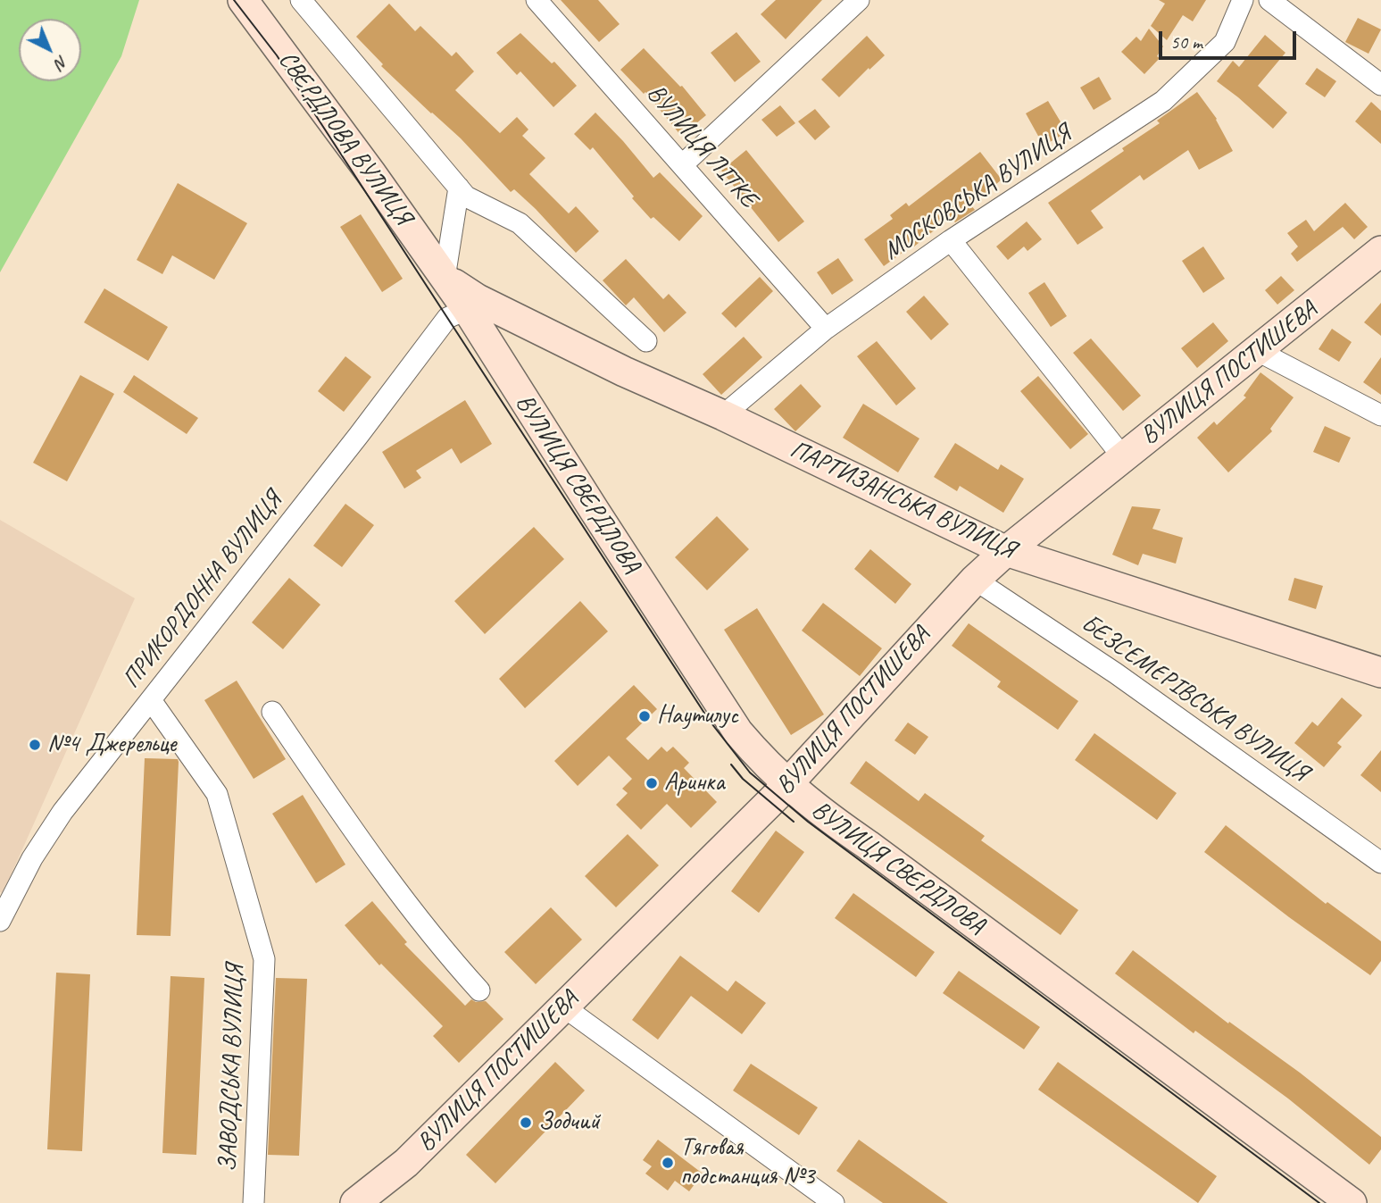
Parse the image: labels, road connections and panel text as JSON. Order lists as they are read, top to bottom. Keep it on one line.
{"streets":{"street":["СВЕРДЛОВА ВУЛИЦЯ","ВУЛИЦЯ ЛІТКЕ","МОСКОВСЬКА ВУЛИЦЯ","ВУЛИЦЯ ПОСТИШЕВА","ВУЛИЦЯ СВЕРДЛОВА","ПАРТИЗАНСЬКА ВУЛИЦЯ","ПРИКОРДОННА ВУЛИЦЯ","БЕЗСЕМЕРІВСЬКА ВУЛИЦЯ","ЗАВОДСЬКА ВУЛИЦЯ"]},"crossings":[["СВЕРДЛОВА ВУЛИЦЯ","ВУЛИЦЯ СВЕРДЛОВА"],["СВЕРДЛОВА ВУЛИЦЯ","ПАРТИЗАНСЬКА ВУЛИЦЯ"],["ВУЛИЦЯ ЛІТКЕ","МОСКОВСЬКА ВУЛИЦЯ"],["МОСКОВСЬКА ВУЛИЦЯ","ПАРТИЗАНСЬКА ВУЛИЦЯ"],["ВУЛИЦЯ ПОСТИШЕВА","ВУЛИЦЯ СВЕРДЛОВА"],["ВУЛИЦЯ ПОСТИШЕВА","ПАРТИЗАНСЬКА ВУЛИЦЯ"],["ВУЛИЦЯ ПОСТИШЕВА","БЕЗСЕМЕРІВСЬКА ВУЛИЦЯ"],["ВУЛИЦЯ СВЕРДЛОВА","ПАРТИЗАНСЬКА ВУЛИЦЯ"],["ВУЛИЦЯ СВЕРДЛОВА","ПРИКОРДОННА ВУЛИЦЯ"],["ПРИКОРДОННА ВУЛИЦЯ","ЗАВОДСЬКА ВУЛИЦЯ"]],"places":["Наутилус","№4 Джерельце","Аринка","Зодчий","Тяговая подстанция №3"],"scale_bar":"50 m","north":"bottom right"}
